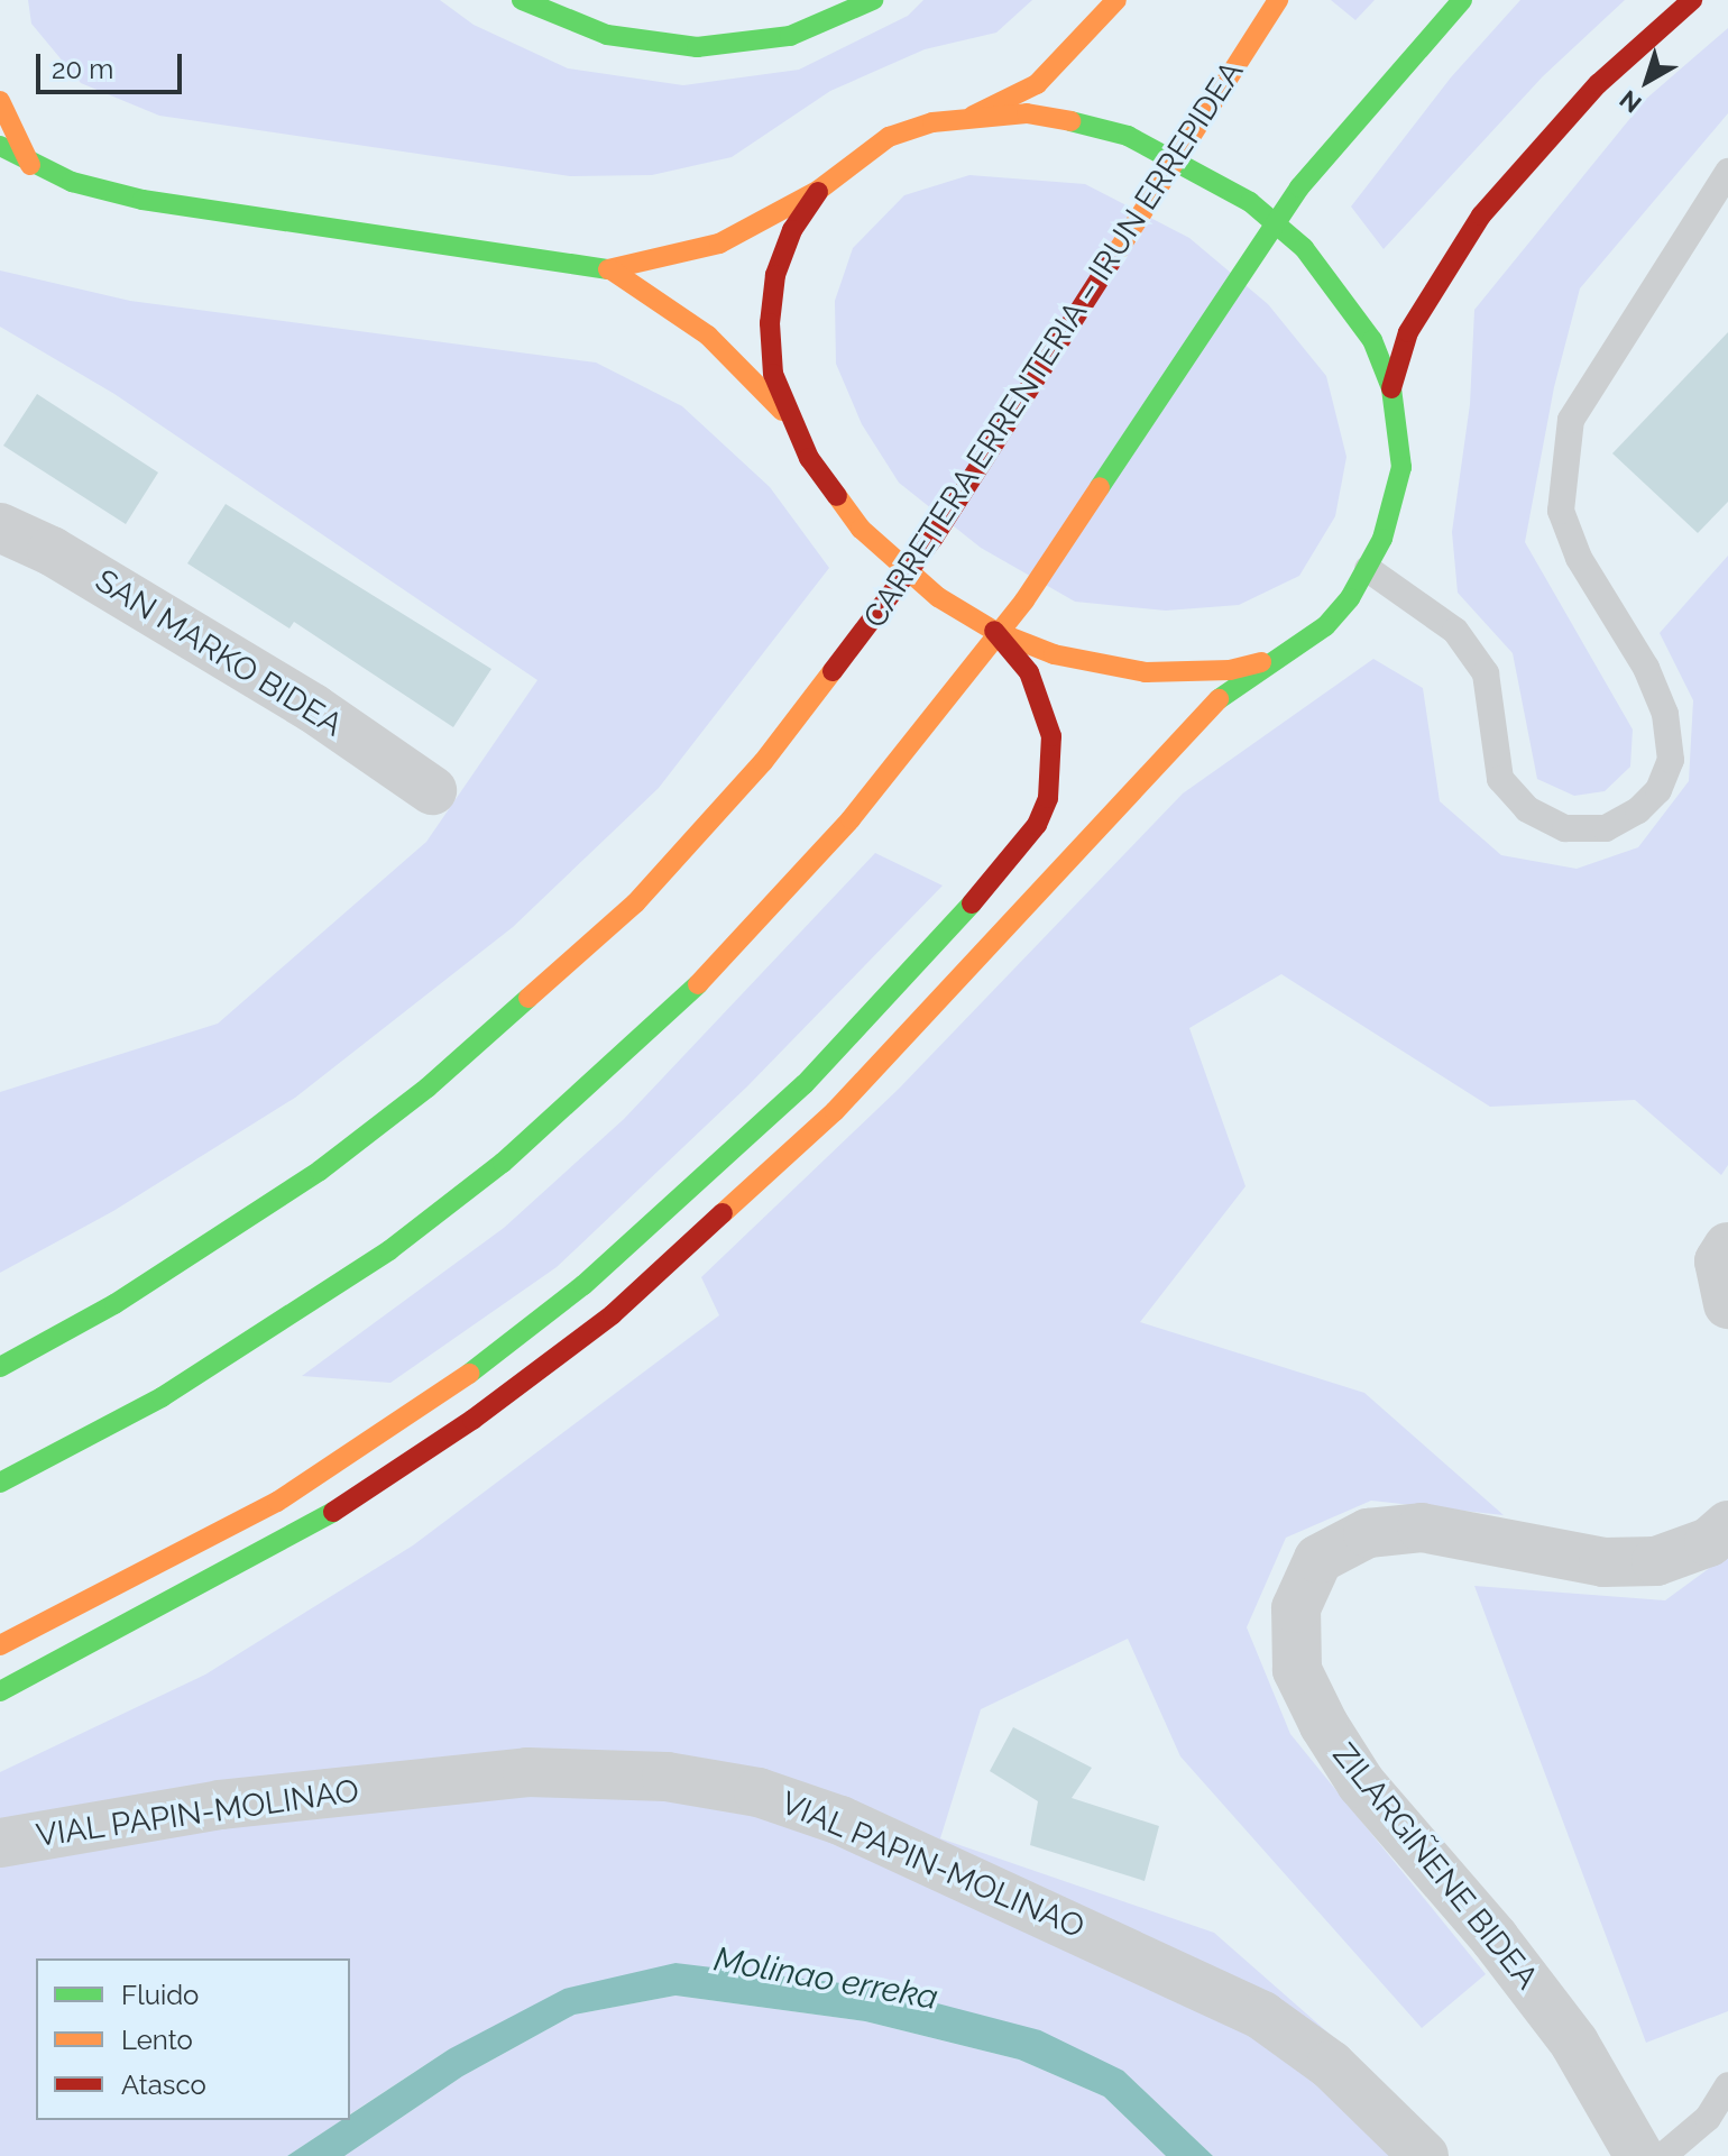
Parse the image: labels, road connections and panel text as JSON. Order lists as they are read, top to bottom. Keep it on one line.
{"streets":{"main road":["CARRETERA ERRENTERIA – IRUN ERREPIDEA"],"street":["SAN MARKO BIDEA","VIAL PAPIN-MOLINAO","ZILARGIÑENE BIDEA"]},"water":["Molinao erreka"],"legend":["Fluido","Lento","Atasco"],"scale_bar":"20 m","north":"bottom left"}
